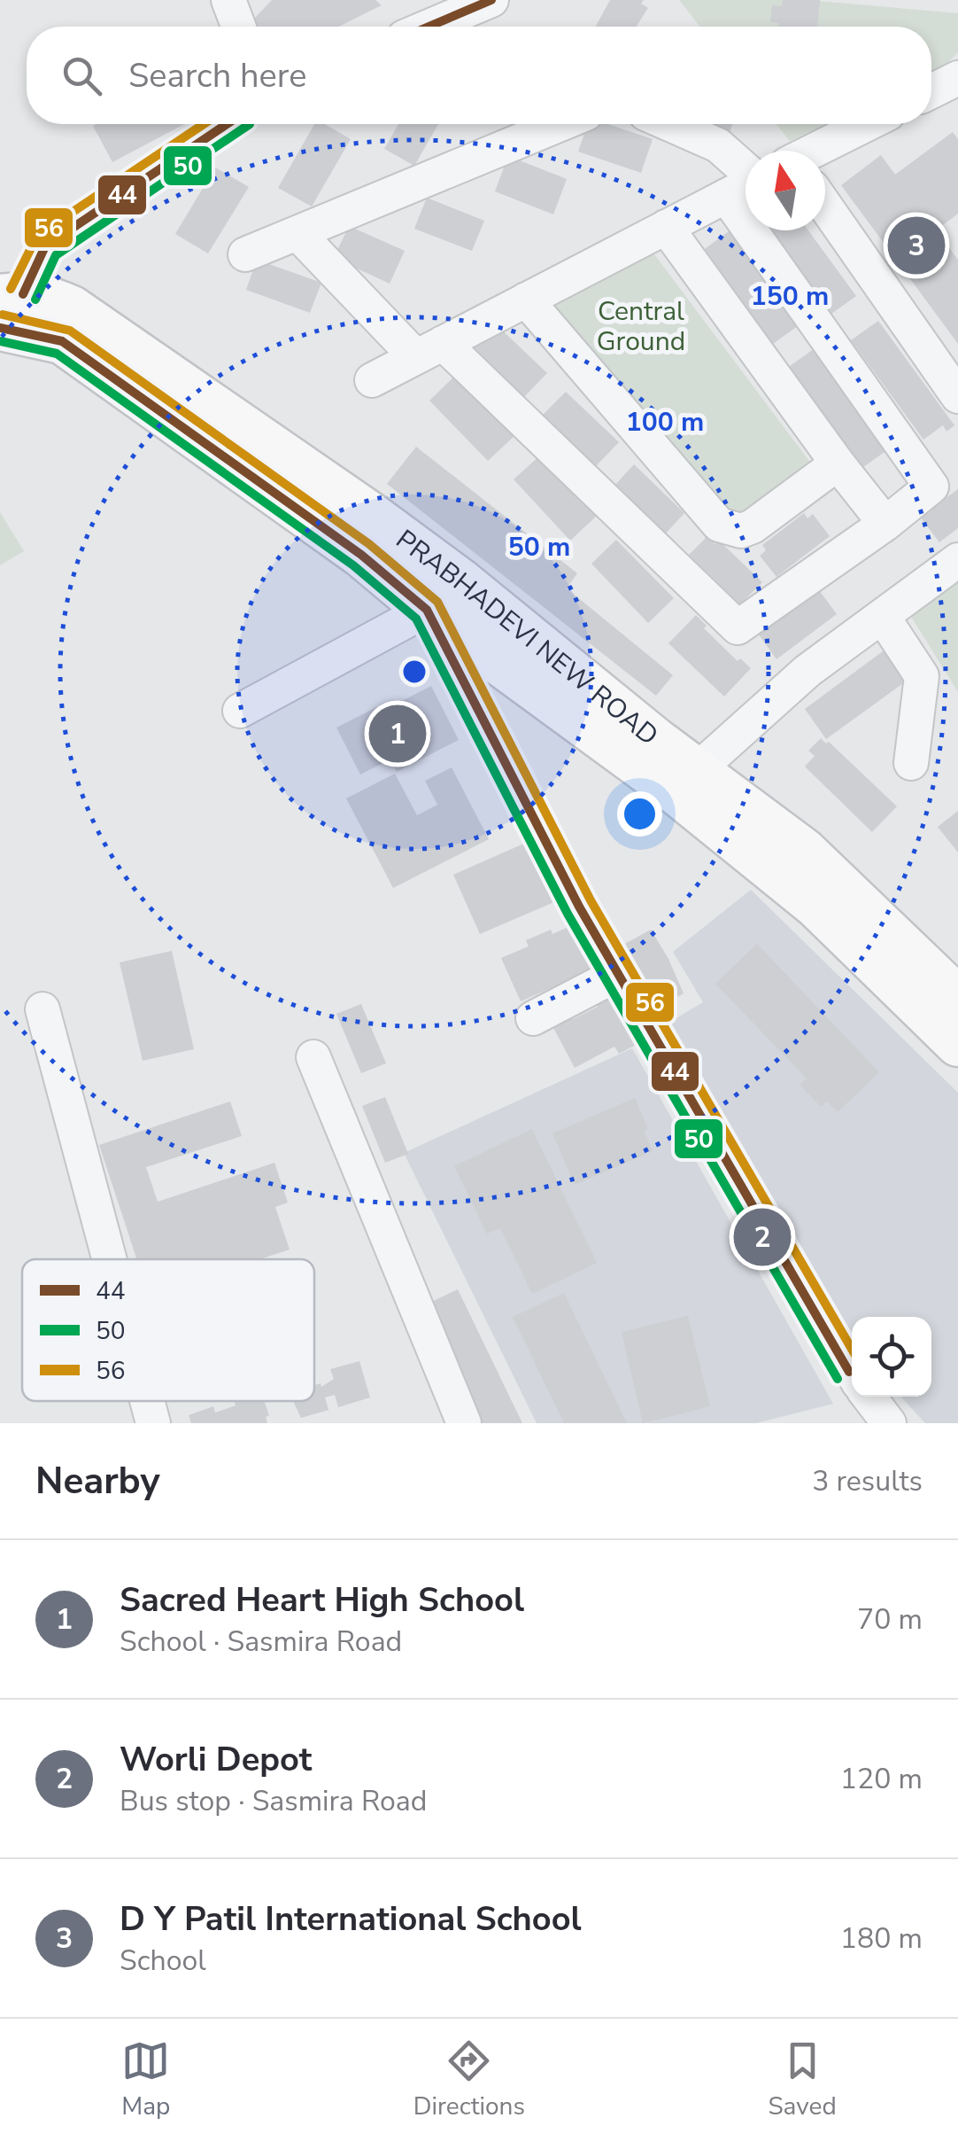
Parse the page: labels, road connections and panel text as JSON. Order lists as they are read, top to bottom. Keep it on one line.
{"streets":{"main road":["PRABHADEVI NEW ROAD"]},"parks":["Central Ground"],"lines":["transit line 44","transit line 50","transit line 56"],"legend":["44","50","56"],"north":"top","page":{"search":"Search here","pins":["3","1","2"],"heading":["Nearby","3 results"],"list":[{"mark":"1","name":"Sacred Heart High School","note":"School · Sasmira Road","value":"70 m"},{"mark":"2","name":"Worli Depot","note":"Bus stop · Sasmira Road","value":"120 m"},{"mark":"3","name":"D Y Patil International School","note":"School","value":"180 m"}],"nav":["Map","Directions","Saved"]},"rings":["150 m","100 m","50 m"]}
